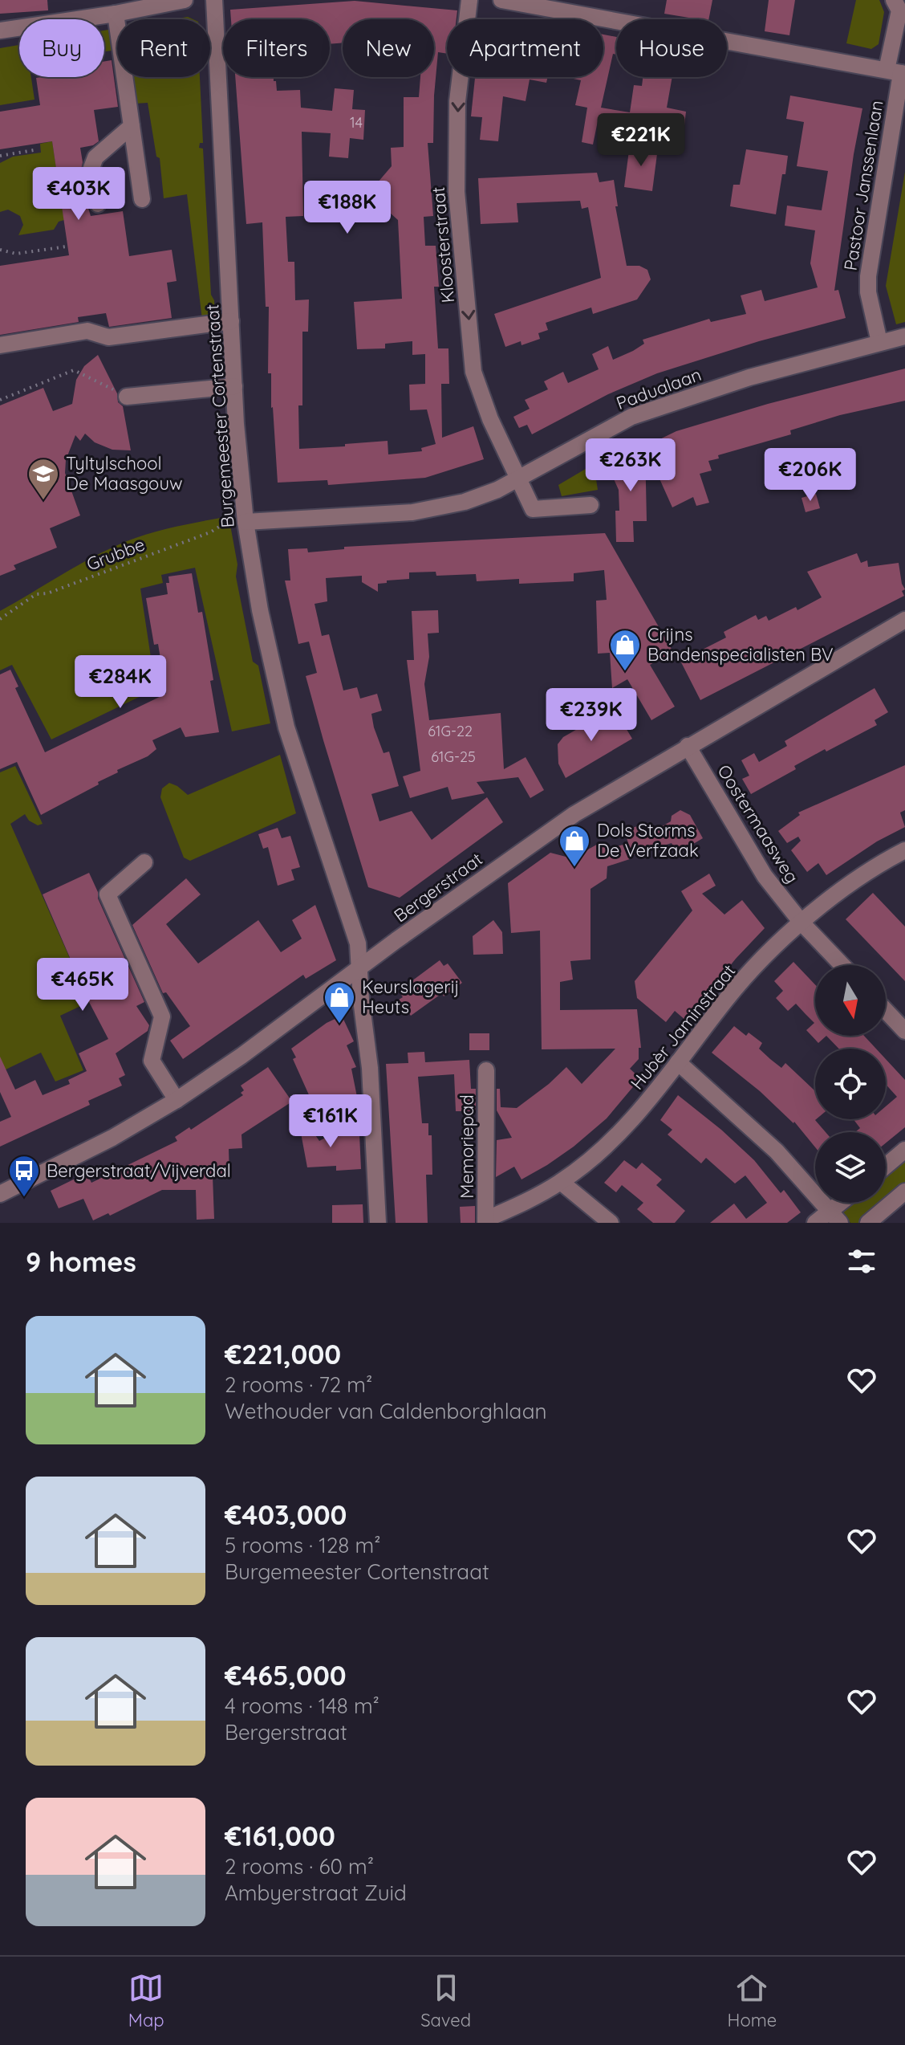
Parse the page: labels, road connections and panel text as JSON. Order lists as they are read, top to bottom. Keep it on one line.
{"streets":{"street":["Pastoor Janssenlaan","Kloosterstraat","Padualaan","Burgemeester Cortenstraat","Oostermaasweg","Bergerstraat","Hubèr Jaminstraat","Memoriepad"],"path":["Grubbe"]},"crossings":[["Pastoor Janssenlaan","Padualaan"],["Kloosterstraat","Padualaan"],["Padualaan","Burgemeester Cortenstraat"],["Padualaan","Grubbe"],["Burgemeester Cortenstraat","Grubbe"],["Burgemeester Cortenstraat","Bergerstraat"],["Oostermaasweg","Bergerstraat"],["Oostermaasweg","Hubèr Jaminstraat"],["Hubèr Jaminstraat","Memoriepad"]],"one_way":["Kloosterstraat"],"places":{"school or university":["Tyltylschool De Maasgouw"],"shop":["Crijns Bandenspecialisten BV","Dols Storms De Verfzaak","Keurslagerij Heuts"],"bus stop":["Bergerstraat/Vijverdal"]},"house_numbers":["14","61G-22","61G-25"],"north":"bottom","page":{"chip":["Buy","Rent","Filters","New","Apartment","House"],"price":["€221K","€403K","€188K","€263K","€206K","€284K","€239K","€465K","€161K"],"heading":"9 homes","list":[{"name":"€221,000","note":"2 rooms · 72 m² · Wethouder van Caldenborghlaan"},{"name":"€403,000","note":"5 rooms · 128 m² · Burgemeester Cortenstraat"},{"name":"€465,000","note":"4 rooms · 148 m² · Bergerstraat"},{"name":"€161,000","note":"2 rooms · 60 m² · Ambyerstraat Zuid"}],"tabs":["Map","Saved","Home"]}}
